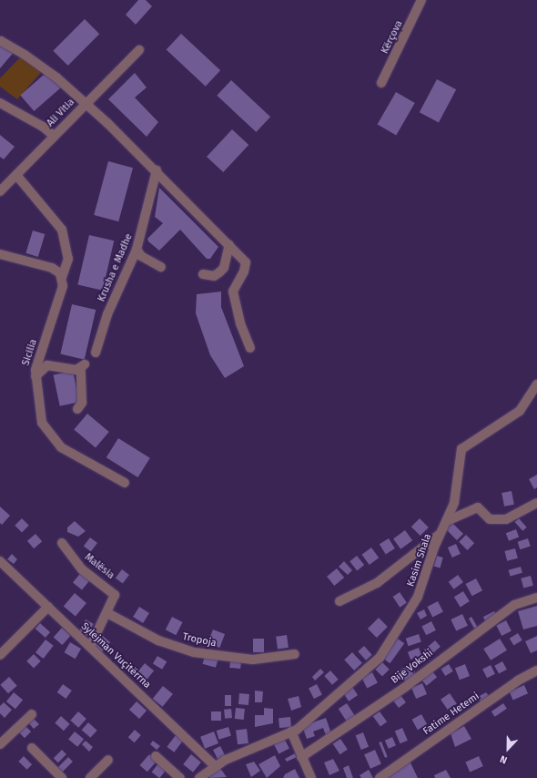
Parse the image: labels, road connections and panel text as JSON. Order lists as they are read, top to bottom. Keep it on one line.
{"streets":{"street":["Kërçova","Ali Vitia","Krusha e Madhe","Sicilia","Kasim Shala","Malësia","Tropoja","Sylejman Vuçitërrna","Bije Vokshi","Fatime Hetemi"]},"crossings":[["Ali Vitia","Sicilia"],["Kasim Shala","Sylejman Vuçitërrna"],["Malësia","Tropoja"],["Malësia","Sylejman Vuçitërrna"]],"north":"bottom"}
